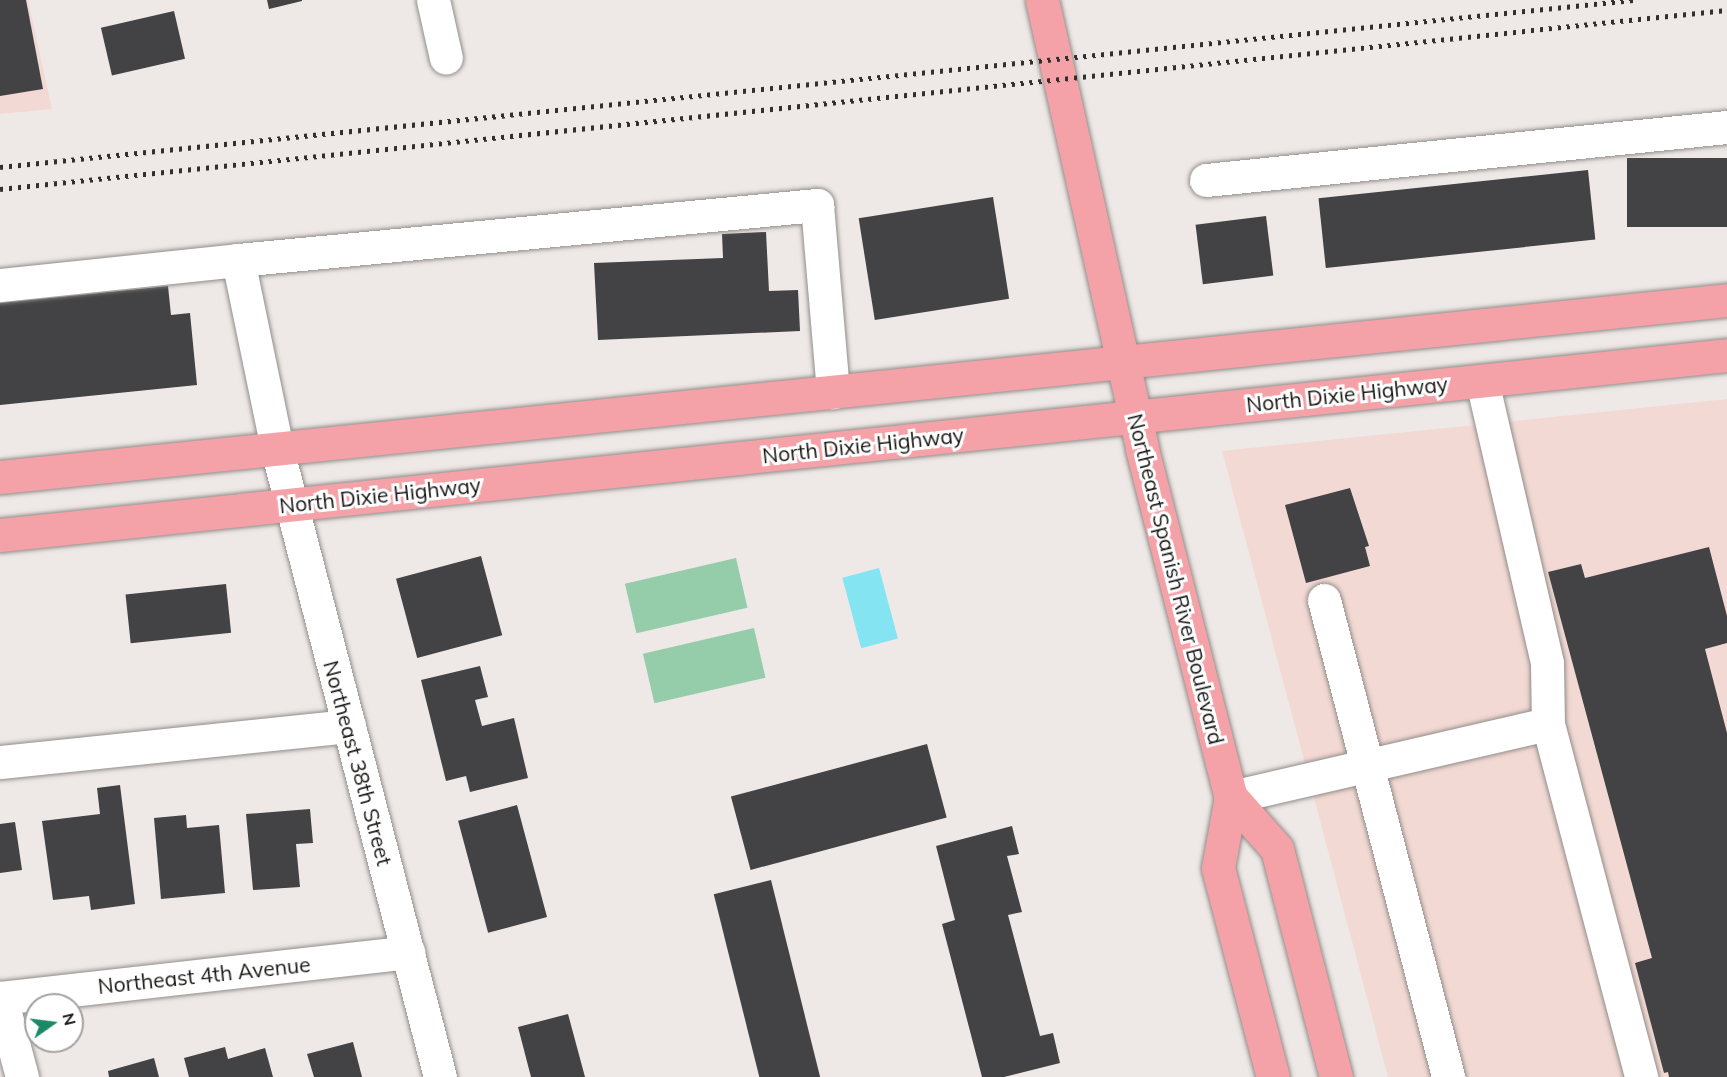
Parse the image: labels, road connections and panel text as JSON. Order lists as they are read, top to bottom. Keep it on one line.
{"streets":{"main road":["North Dixie Highway","Northeast Spanish River Boulevard"],"street":["Northeast 38th Street","Northeast 4th Avenue"]},"crossings":[["North Dixie Highway","Northeast Spanish River Boulevard"],["North Dixie Highway","Northeast 38th Street"],["Northeast 38th Street","Northeast 4th Avenue"]],"north":"right"}
